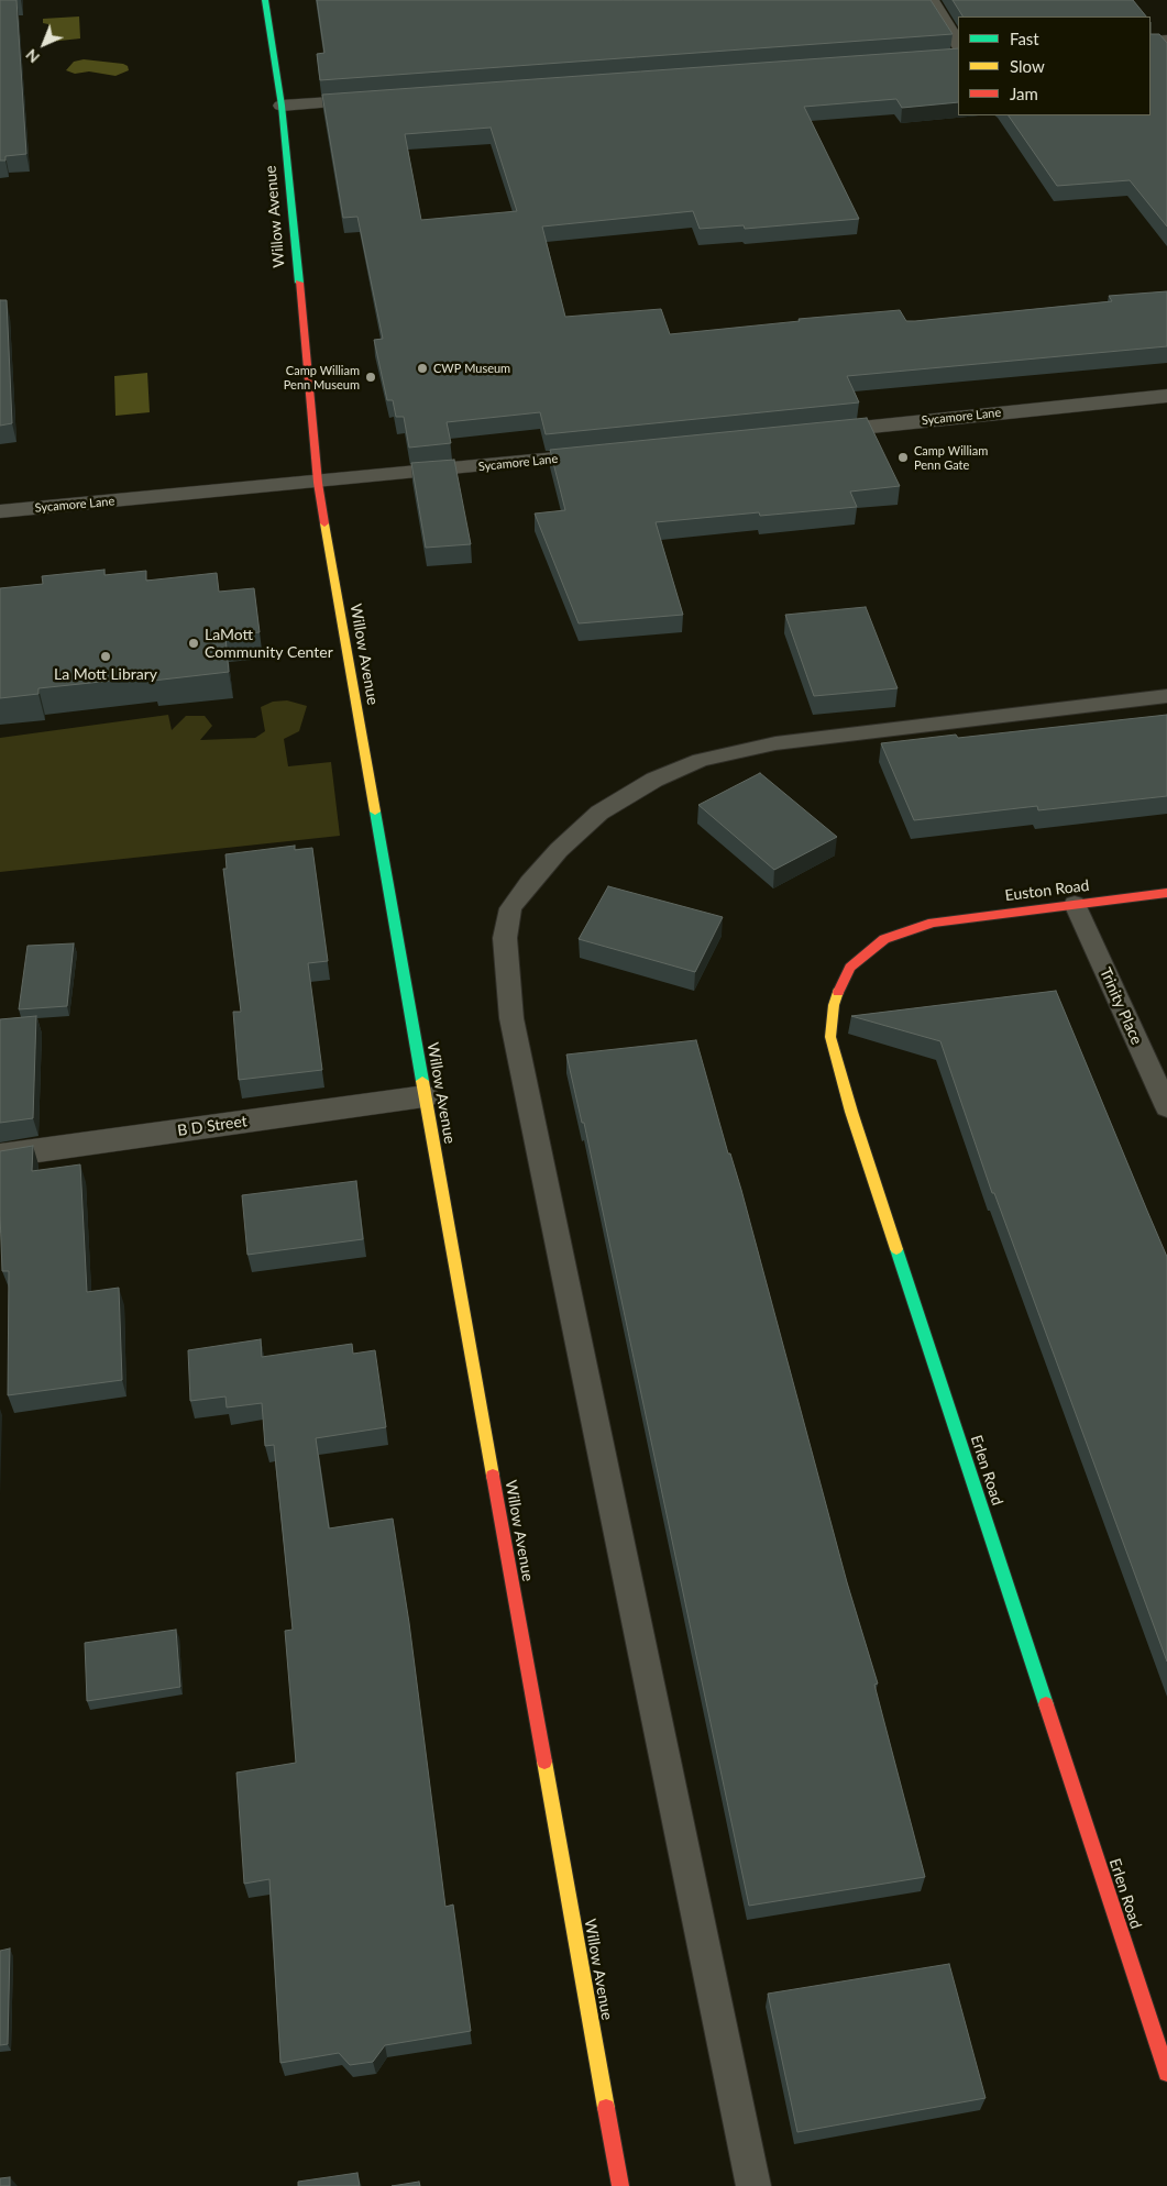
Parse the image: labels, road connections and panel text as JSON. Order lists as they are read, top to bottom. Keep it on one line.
{"streets":{"street":["Willow Avenue","Sycamore Lane","Euston Road","B D Street","Erlen Road"],"lane":["Trinity Place"]},"crossings":[["Willow Avenue","Sycamore Lane"],["Willow Avenue","B D Street"],["Euston Road","Trinity Place"],["Euston Road","Erlen Road"]],"places":["CWP Museum","Camp William Penn Museum","Camp William Penn Gate","LaMott Community Center","La Mott Library"],"legend":["Fast","Slow","Jam"],"north":"bottom left"}
